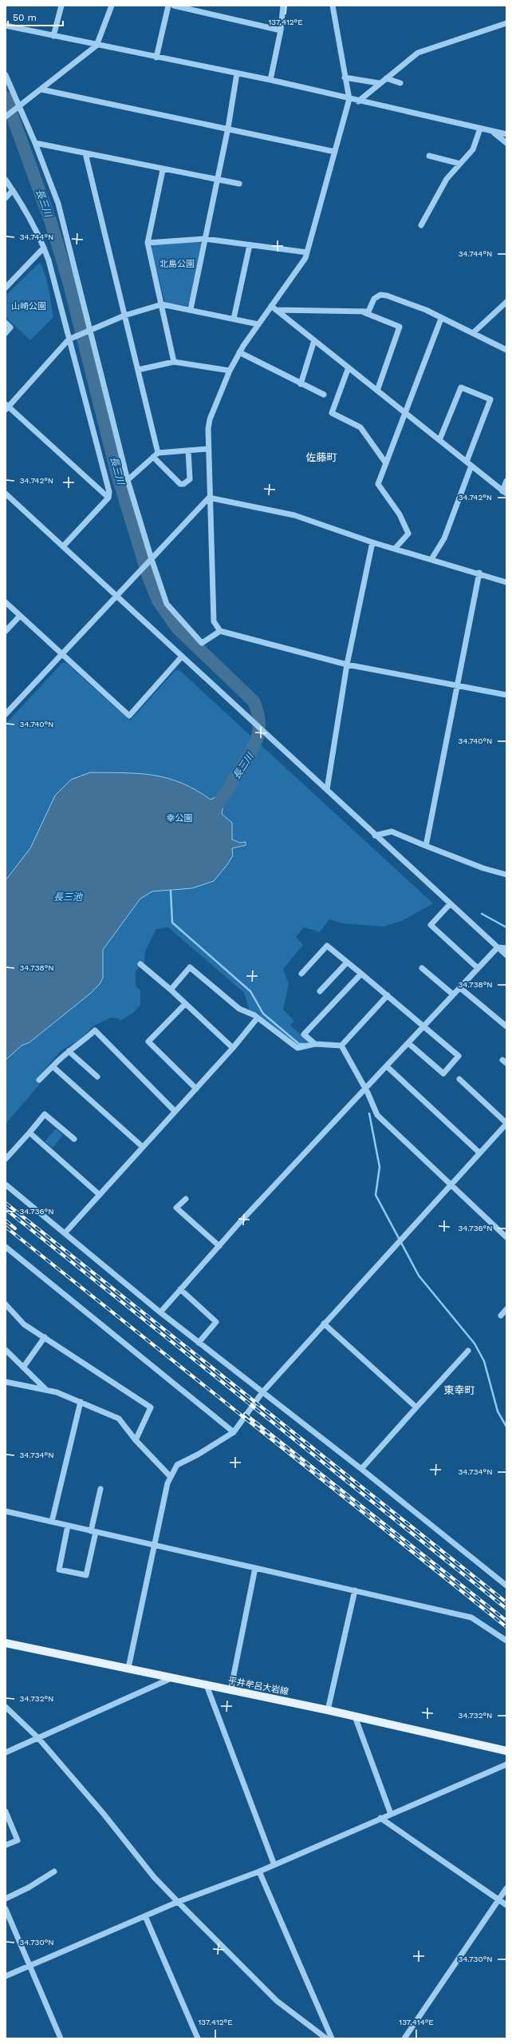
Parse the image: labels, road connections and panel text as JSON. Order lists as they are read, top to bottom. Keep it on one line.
{"streets":{"main road":["平井牟呂大岩線"]},"districts":["佐藤町","東幸町"],"water":["長三川","長三池"],"parks":["北島公園","山崎公園","幸公園"],"scale_bar":"50 m","coordinates":["137.412°E","34.744°N","34.742°N","34.740°N","34.738°N","34.736°N","34.734°N","34.732°N","34.730°N","137.414°E"]}
